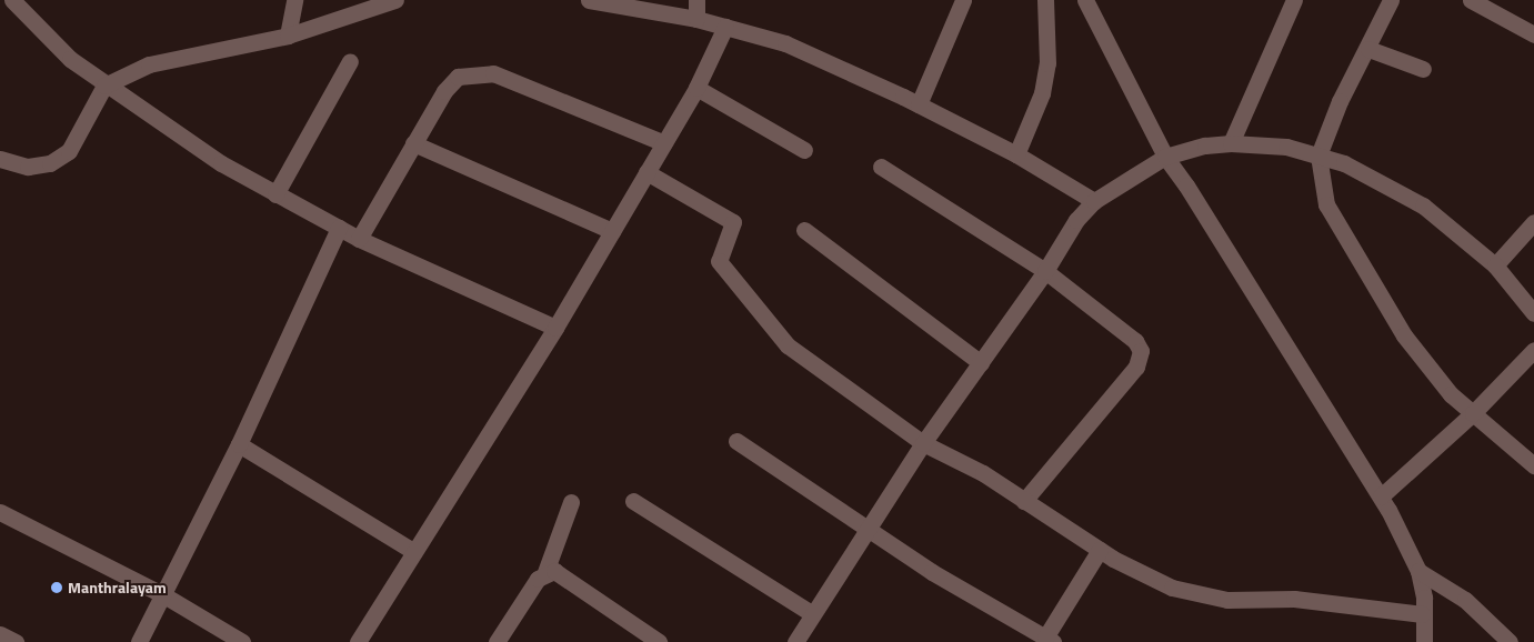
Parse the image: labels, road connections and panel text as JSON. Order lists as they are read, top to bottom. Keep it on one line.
{"places":["Manthralayam"]}
